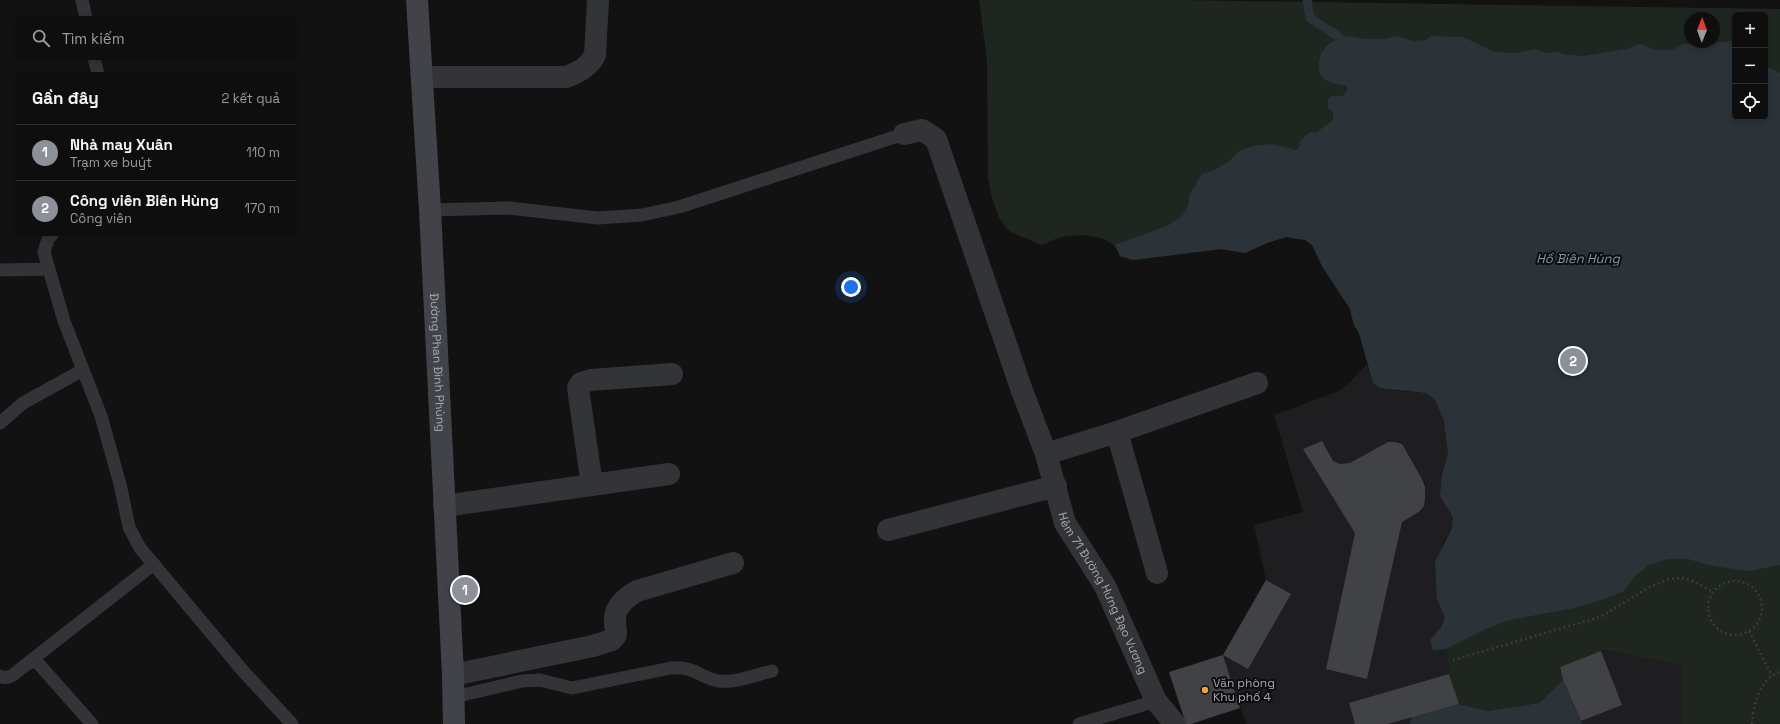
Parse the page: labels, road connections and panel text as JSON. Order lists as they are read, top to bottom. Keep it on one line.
{"streets":{"main road":["Đường Phan Đình Phùng"],"street":["Hẻm 71 Đường Hưng Đạo Vương"]},"water":["Hồ Biên Hùng"],"places":["Văn phòng Khu phố 4"],"north":"top","page":{"map_buttons":["+","−"],"search":"Tìm kiếm","heading":["Gần đây","2 kết quả"],"list":[{"mark":"1","name":"Nhà may Xuân","note":"Trạm xe buýt","value":"110 m"},{"mark":"2","name":"Công viên Biên Hùng","note":"Công viên","value":"170 m"}],"pins":["2","1"]}}
